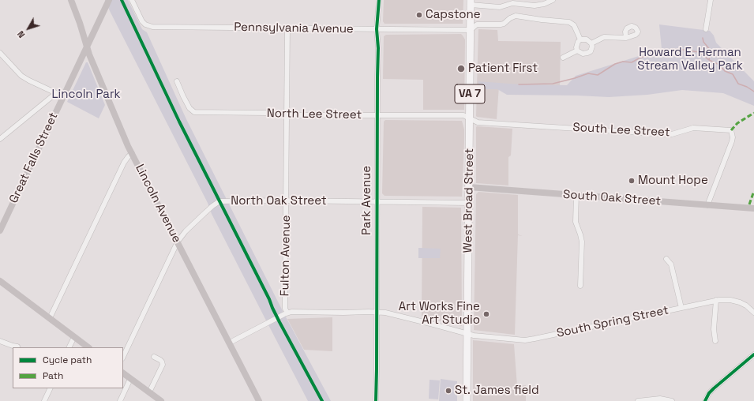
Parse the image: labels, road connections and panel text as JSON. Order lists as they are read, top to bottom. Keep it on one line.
{"streets":{"main road":["VA 7","West Broad Street"],"street":["Pennsylvania Avenue","North Lee Street","South Lee Street","Great Falls Street","South Oak Street","Park Avenue","North Oak Street","Lincoln Avenue","Fulton Avenue","South Spring Street"]},"crossings":[["Pennsylvania Avenue","Park Avenue"],["Pennsylvania Avenue","West Broad Street"],["Pennsylvania Avenue","Fulton Avenue"],["North Lee Street","South Lee Street"],["North Lee Street","Park Avenue"],["North Lee Street","West Broad Street"],["North Lee Street","Fulton Avenue"],["South Lee Street","South Oak Street"],["South Lee Street","West Broad Street"],["Great Falls Street","Lincoln Avenue"],["South Oak Street","West Broad Street"],["Park Avenue","North Oak Street"],["Park Avenue","South Spring Street"],["West Broad Street","North Oak Street"],["West Broad Street","South Spring Street"],["North Oak Street","Lincoln Avenue"],["North Oak Street","Fulton Avenue"],["Fulton Avenue","South Spring Street"]],"parks":["Howard E. Herman Stream Valley Park","Lincoln Park"],"places":["Capstone","Patient First","Mount Hope","Art Works Fine Art Studio","St. James field"],"legend":["Cycle path","Path"],"north":"bottom left"}
